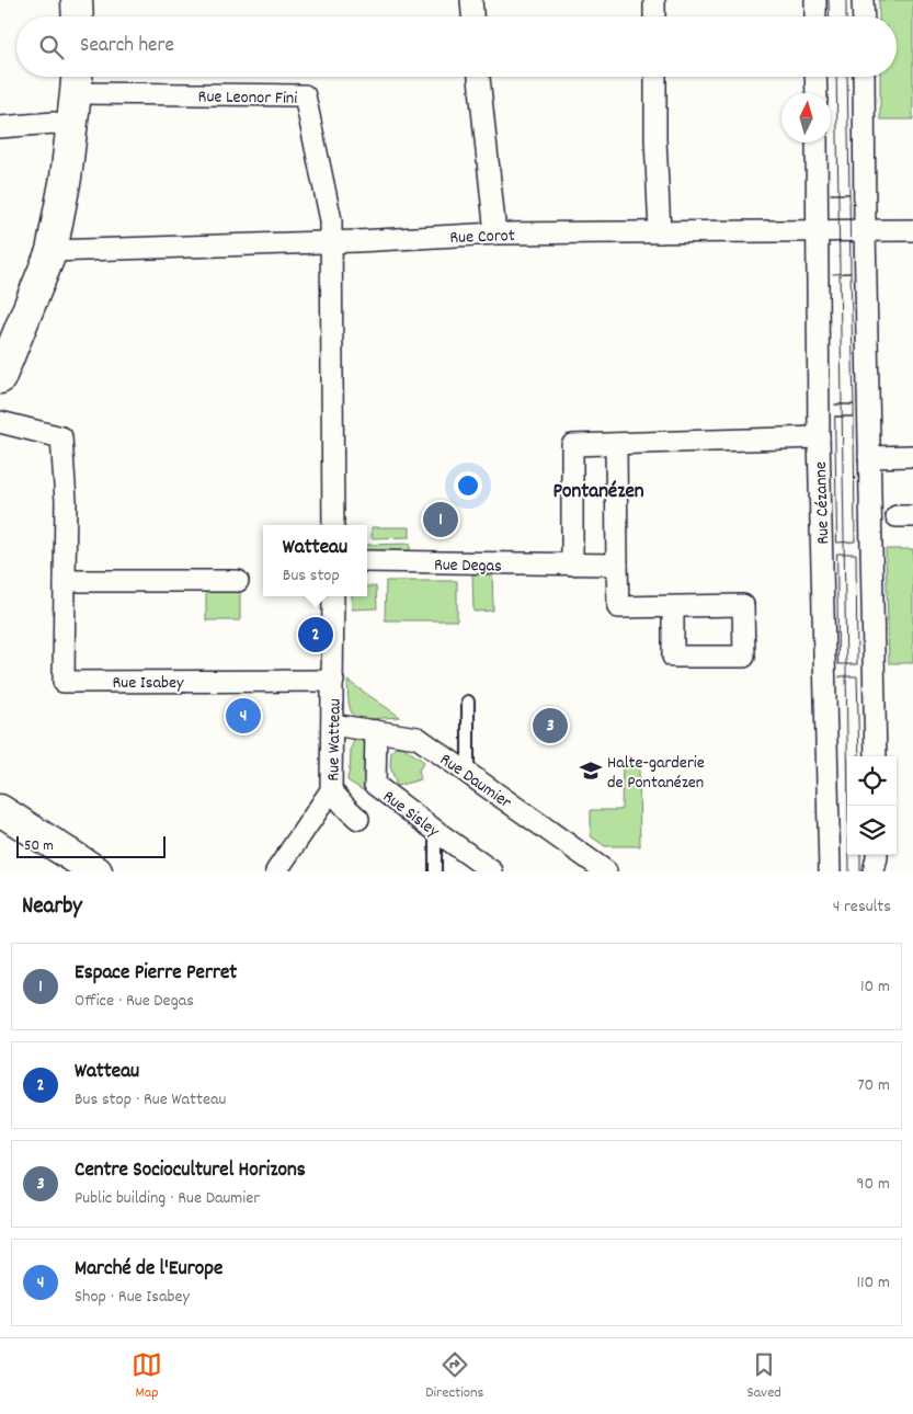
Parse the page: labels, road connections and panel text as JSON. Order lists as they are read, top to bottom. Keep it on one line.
{"streets":{"street":["Rue Leonor Fini","Rue Corot","Rue Cézanne","Rue Degas","Rue Isabey","Rue Watteau","Rue Daumier","Rue Sisley"]},"crossings":[["Rue Leonor Fini","Rue Corot"],["Rue Corot","Rue Cézanne"],["Rue Isabey","Rue Watteau"],["Rue Watteau","Rue Daumier"],["Rue Daumier","Rue Sisley"]],"districts":["Pontanézen"],"places":{"school or university":["Halte-garderie de Pontanézen"]},"scale_bar":"50 m","north":"top","page":{"search":"Search here","pins":["1","2","4","3"],"popup":["Watteau","Bus stop"],"scale":"50 m","heading":["Nearby","4 results"],"list":[{"mark":"1","name":"Espace Pierre Perret","note":"Office · Rue Degas","value":"10 m"},{"mark":"2","name":"Watteau","note":"Bus stop · Rue Watteau","value":"70 m"},{"mark":"3","name":"Centre Socioculturel Horizons","note":"Public building · Rue Daumier","value":"90 m"},{"mark":"4","name":"Marché de l'Europe","note":"Shop · Rue Isabey","value":"110 m"}],"nav":["Map","Directions","Saved"]}}
